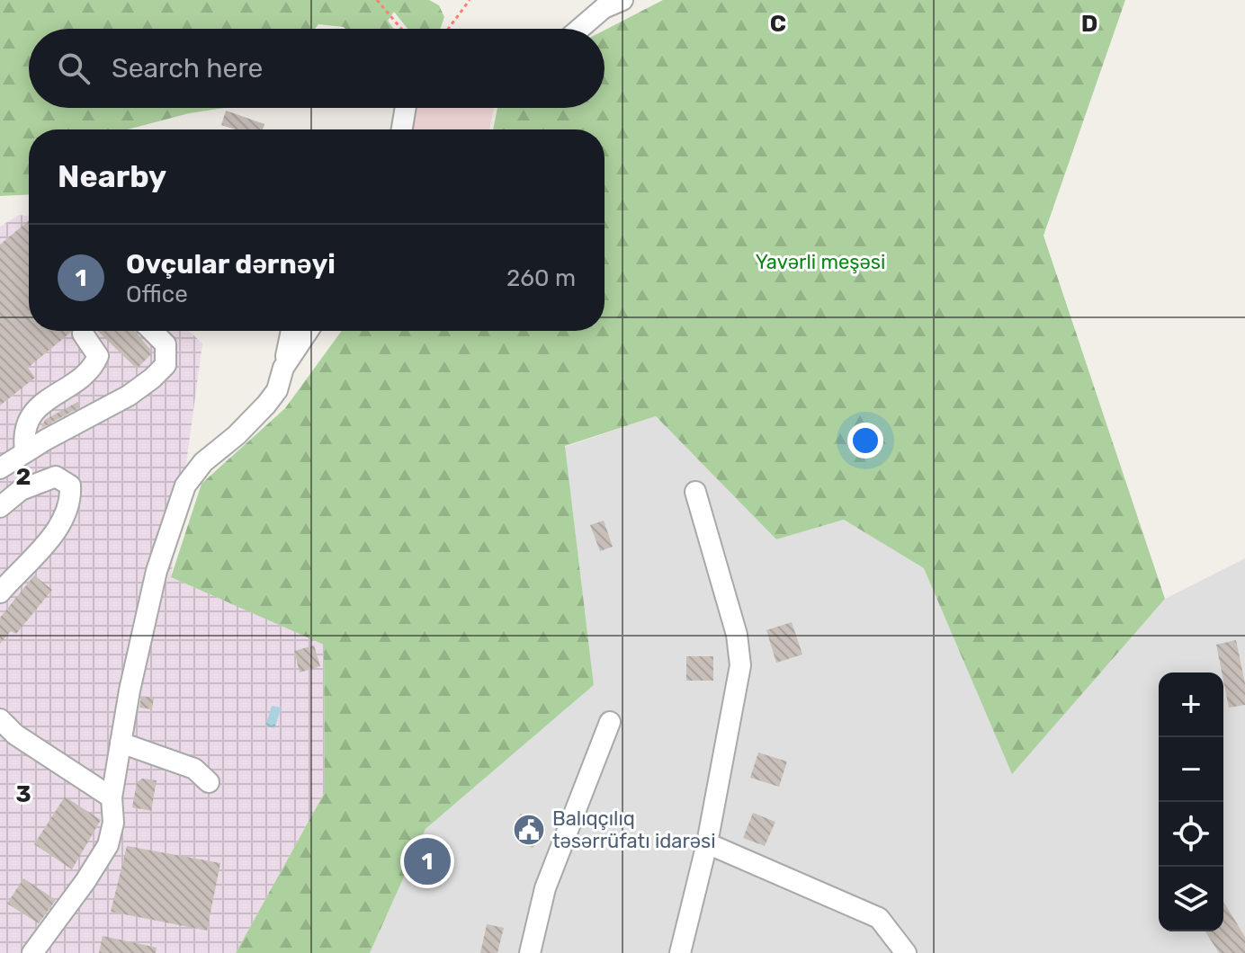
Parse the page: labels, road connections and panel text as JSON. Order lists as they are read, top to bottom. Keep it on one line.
{"parks":["Yavərli meşəsi"],"places":{"public building":["Balıqçılıq təsərrüfatı idarəsi"]},"page":{"search":"Search here","heading":"Nearby","list":[{"mark":"1","name":"Ovçular dərnəyi","note":"Office","value":"260 m"}],"map_buttons":["+","−"],"pins":"1"},"grid":{"columns":["C","D"],"rows":["2","3"]}}
